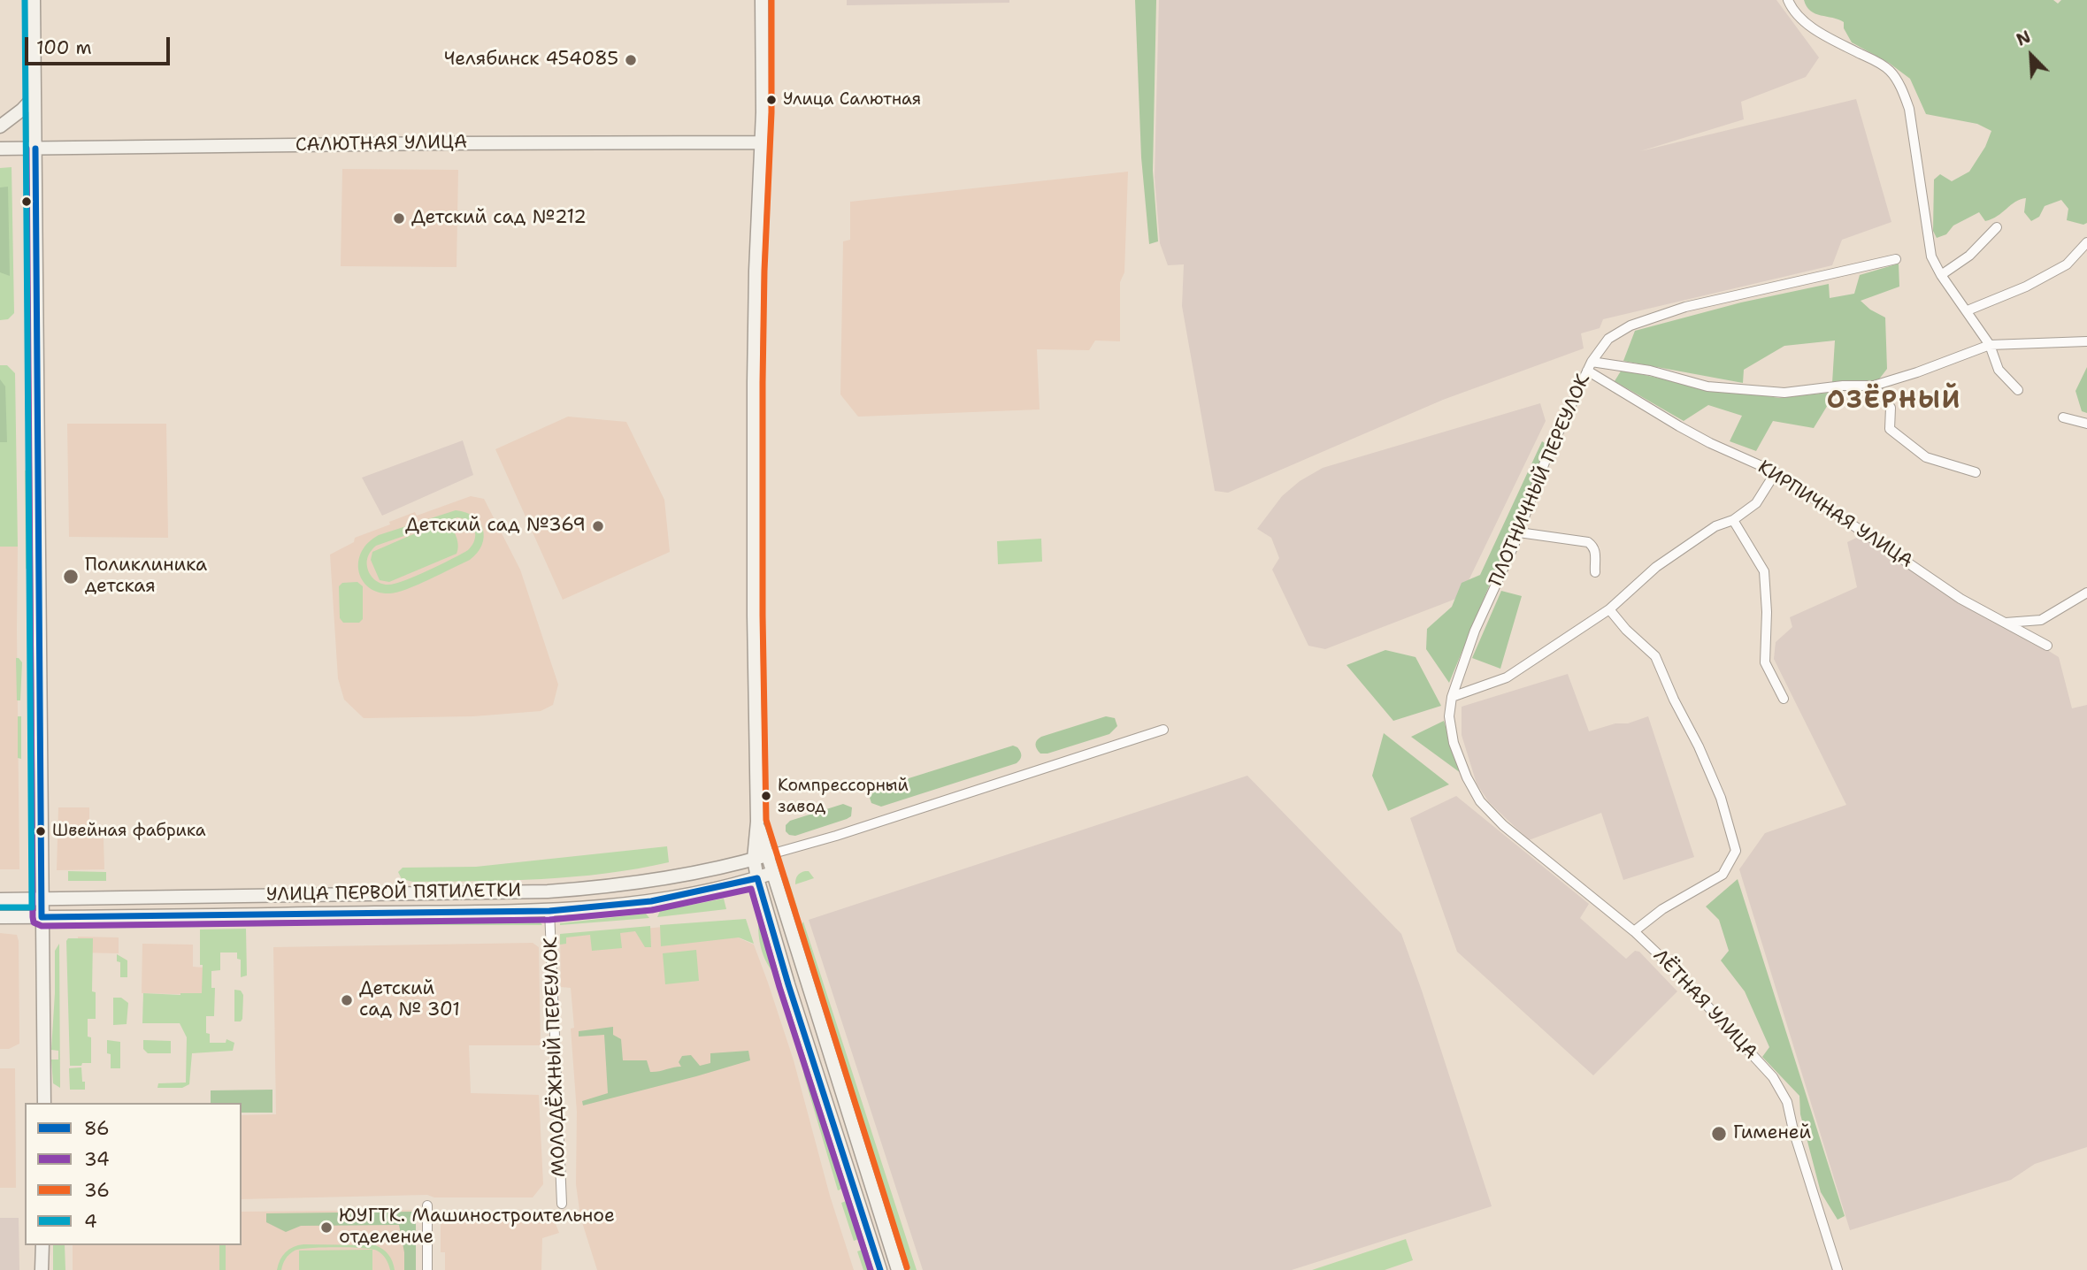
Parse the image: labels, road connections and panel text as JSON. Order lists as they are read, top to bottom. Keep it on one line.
{"streets":{"main road":["САЛЮТНАЯ УЛИЦА","УЛИЦА ПЕРВОЙ ПЯТИЛЕТКИ"],"street":["ПЛОТНИЧНЫЙ ПЕРЕУЛОК","КИРПИЧНАЯ УЛИЦА","ЛЁТНАЯ УЛИЦА","МОЛОДЁЖНЫЙ ПЕРЕУЛОК"]},"crossings":[["ПЛОТНИЧНЫЙ ПЕРЕУЛОК","КИРПИЧНАЯ УЛИЦА"],["ПЛОТНИЧНЫЙ ПЕРЕУЛОК","ЛЁТНАЯ УЛИЦА"],["УЛИЦА ПЕРВОЙ ПЯТИЛЕТКИ","МОЛОДЁЖНЫЙ ПЕРЕУЛОК"]],"districts":["ОЗЁРНЫЙ"],"places":["Челябинск 454085","Улица Салютная","Детский сад №212","Детский сад №369","Поликлиника детская","Компрессорный завод","Швейная фабрика","Детский сад № 301","Гименей","ЮУГТК. Машиностроительное отделение"],"lines":["transit line 36","transit line 4","transit line 86","transit line 34"],"legend":["86","34","36","4"],"scale_bar":"100 m","north":"top left"}
